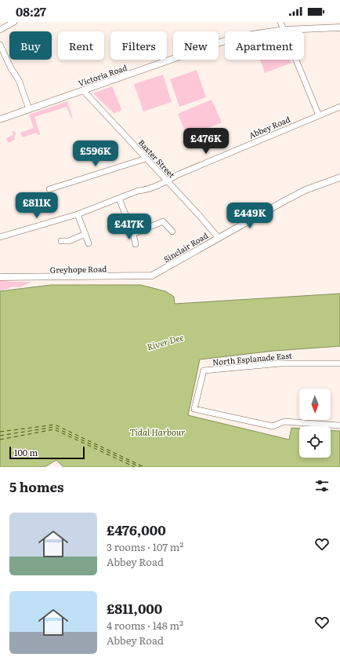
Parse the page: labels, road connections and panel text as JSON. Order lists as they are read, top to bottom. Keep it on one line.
{"streets":{"street":["Victoria Road","Abbey Road","Baxter Street","Sinclair Road","Greyhope Road","North Esplanade East"]},"crossings":[["Victoria Road","Baxter Street"],["Abbey Road","Baxter Street"],["Baxter Street","Sinclair Road"],["Sinclair Road","Greyhope Road"]],"water":["River Dee","Tidal Harbour"],"scale_bar":"100 m","north":"bottom","page":{"status":"08:27","chip":["Buy","Rent","Filters","New","Apartment"],"price":["£476K","£596K","£811K","£449K","£417K"],"scale":"100 m","heading":"5 homes","list":[{"name":"£476,000","note":"3 rooms · 107 m² · Abbey Road"},{"name":"£811,000","note":"4 rooms · 148 m² · Abbey Road"}]}}
